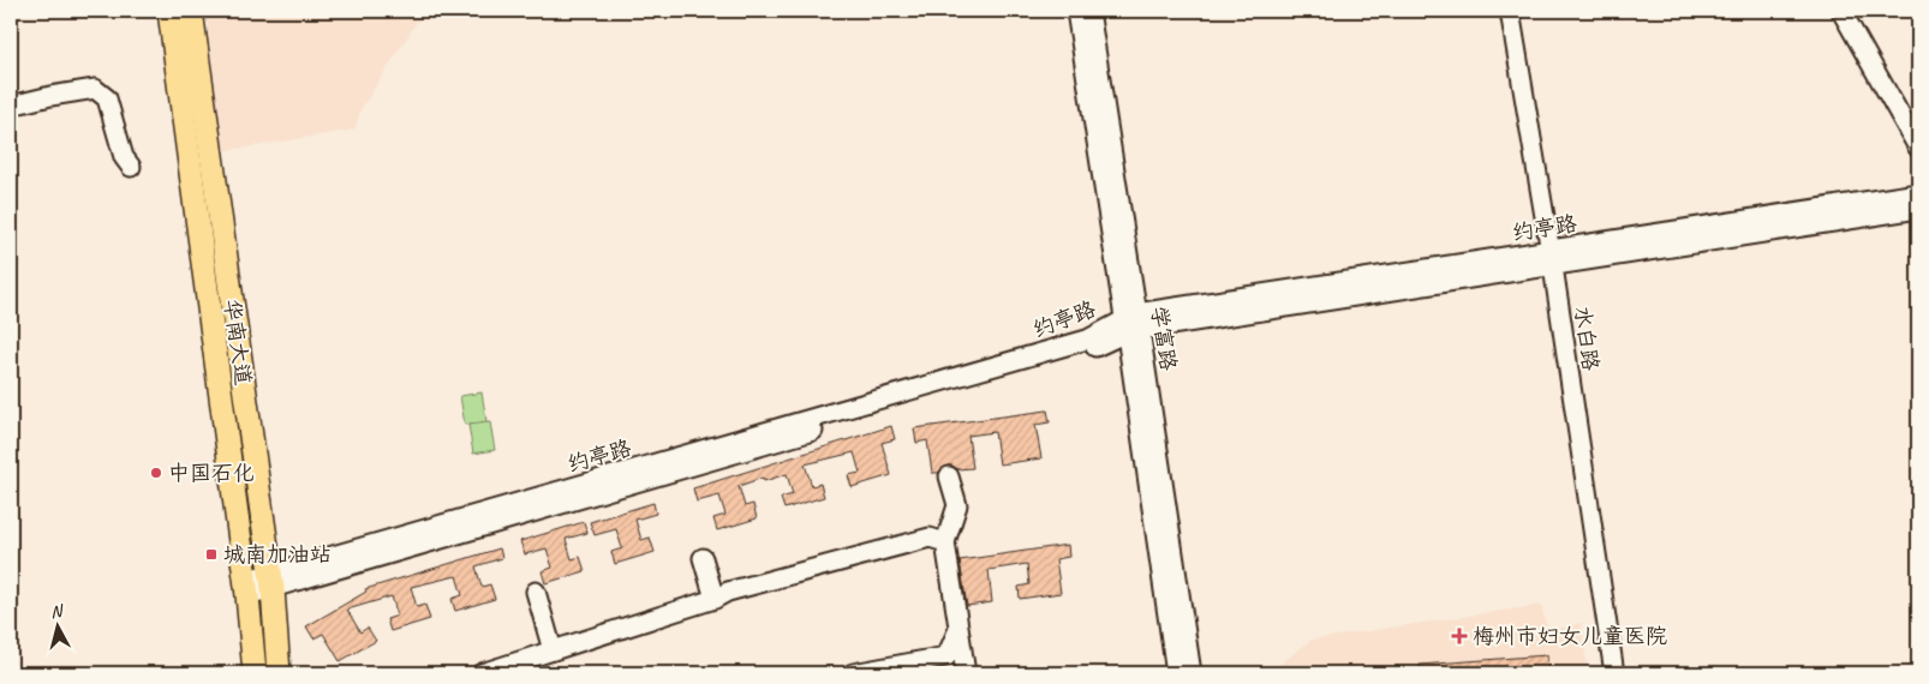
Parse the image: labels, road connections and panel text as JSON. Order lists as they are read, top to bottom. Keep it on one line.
{"streets":{"main road":["华南大道"],"street":["约亭路","学富路","水白路"]},"crossings":[["约亭路","学富路"],["约亭路","水白路"],["约亭路","华南大道"]],"places":{"other":["中国石化"],"transit":["城南加油站"],"health":["梅州市妇女儿童医院"]},"north":"top"}
